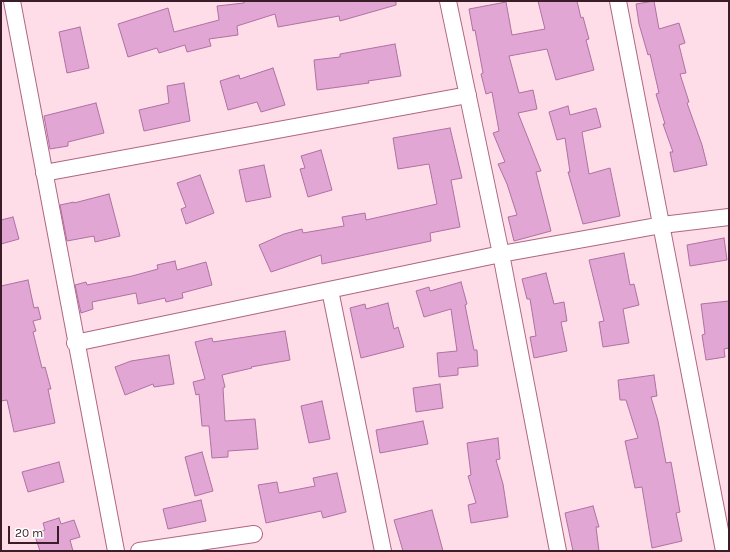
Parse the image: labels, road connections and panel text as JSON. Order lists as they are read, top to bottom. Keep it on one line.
{"scale_bar":"20 m"}
